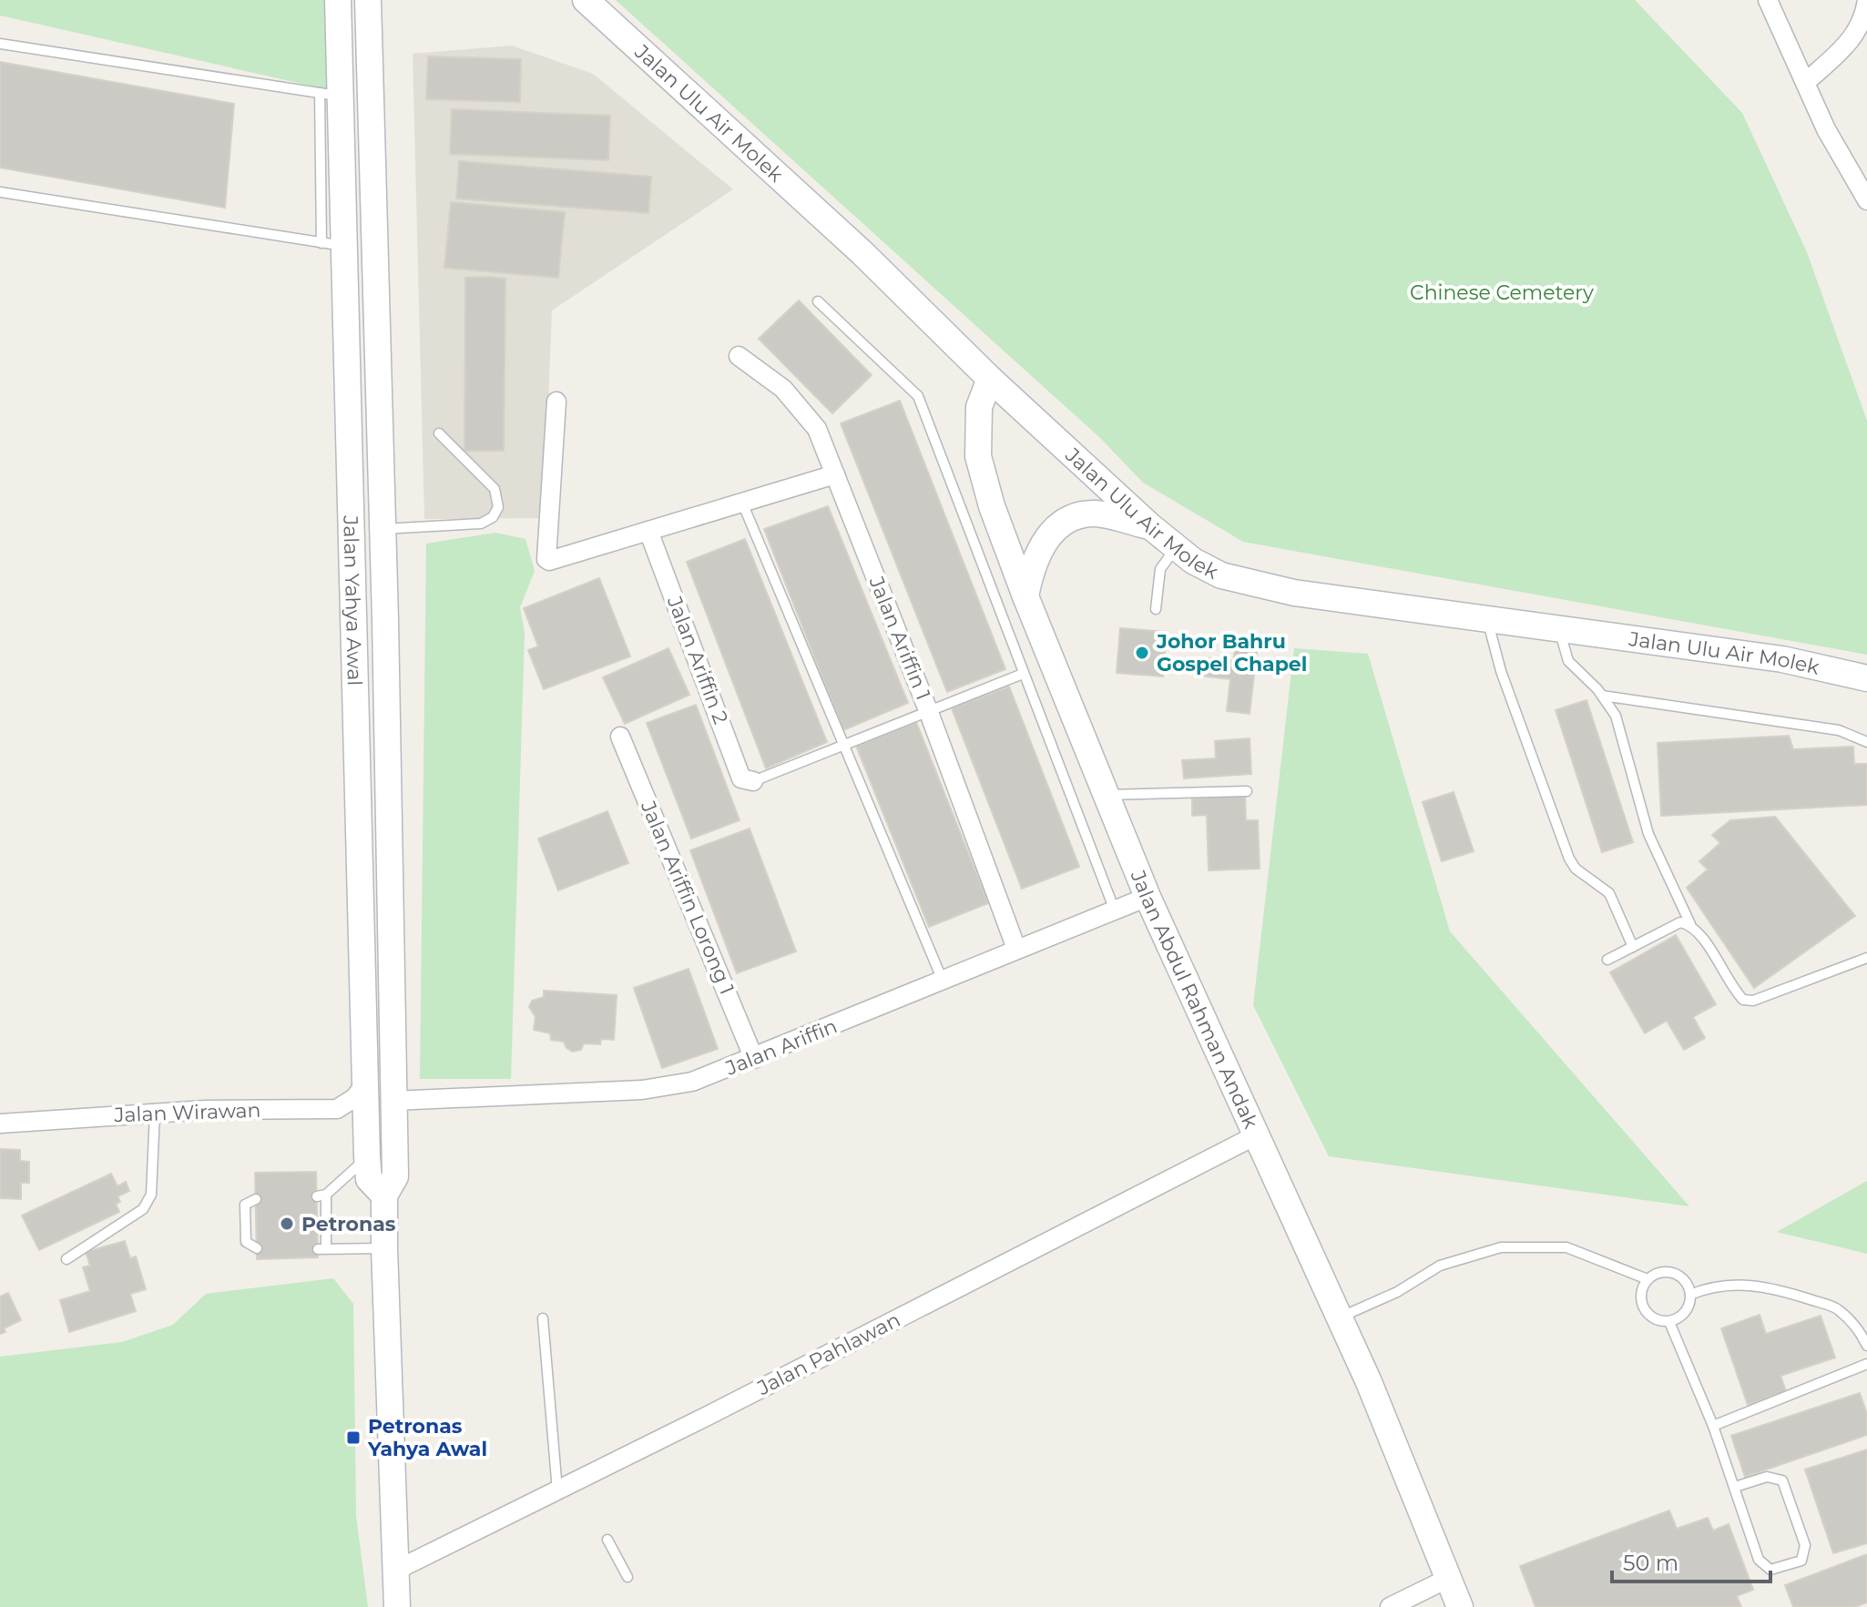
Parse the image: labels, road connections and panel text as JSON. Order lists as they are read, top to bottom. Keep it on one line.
{"streets":{"street":["Jalan Ulu Air Molek","Jalan Yahya Awal","Jalan Ariffin 1","Jalan Ariffin 2","Jalan Ariffin Lorong 1","Jalan Abdul Rahman Andak","Jalan Ariffin","Jalan Wirawan","Jalan Pahlawan"]},"crossings":[["Jalan Ulu Air Molek","Jalan Abdul Rahman Andak"],["Jalan Yahya Awal","Jalan Ariffin"],["Jalan Yahya Awal","Jalan Pahlawan"],["Jalan Ariffin 1","Jalan Ariffin"],["Jalan Ariffin Lorong 1","Jalan Ariffin"],["Jalan Abdul Rahman Andak","Jalan Ariffin"],["Jalan Abdul Rahman Andak","Jalan Pahlawan"]],"parks":["Chinese Cemetery"],"places":{"other":["Johor Bahru Gospel Chapel","Petronas"],"transit":["Petronas Yahya Awal"]},"scale_bar":"50 m"}
